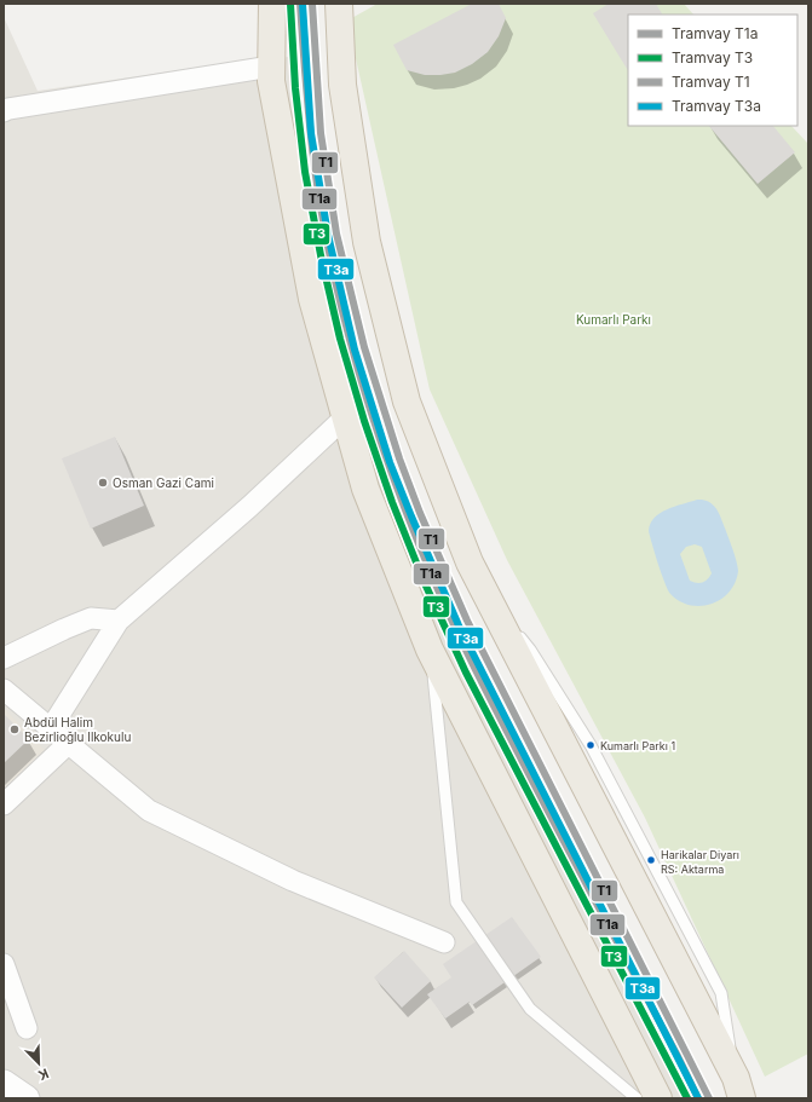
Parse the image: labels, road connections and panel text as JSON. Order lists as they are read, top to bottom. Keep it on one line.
{"parks":["Kumarlı Parkı"],"places":["Osman Gazi Cami","Abdül Halim Bezirlioğlu Ilkokulu","Kumarlı Parkı 1","Harikalar Diyarı RS: Aktarma"],"lines":["tram line T1a","tram line T3","tram line T1","tram line T3a"],"legend":["Tramvay T1a","Tramvay T3","Tramvay T1","Tramvay T3a"],"north":"bottom right"}
